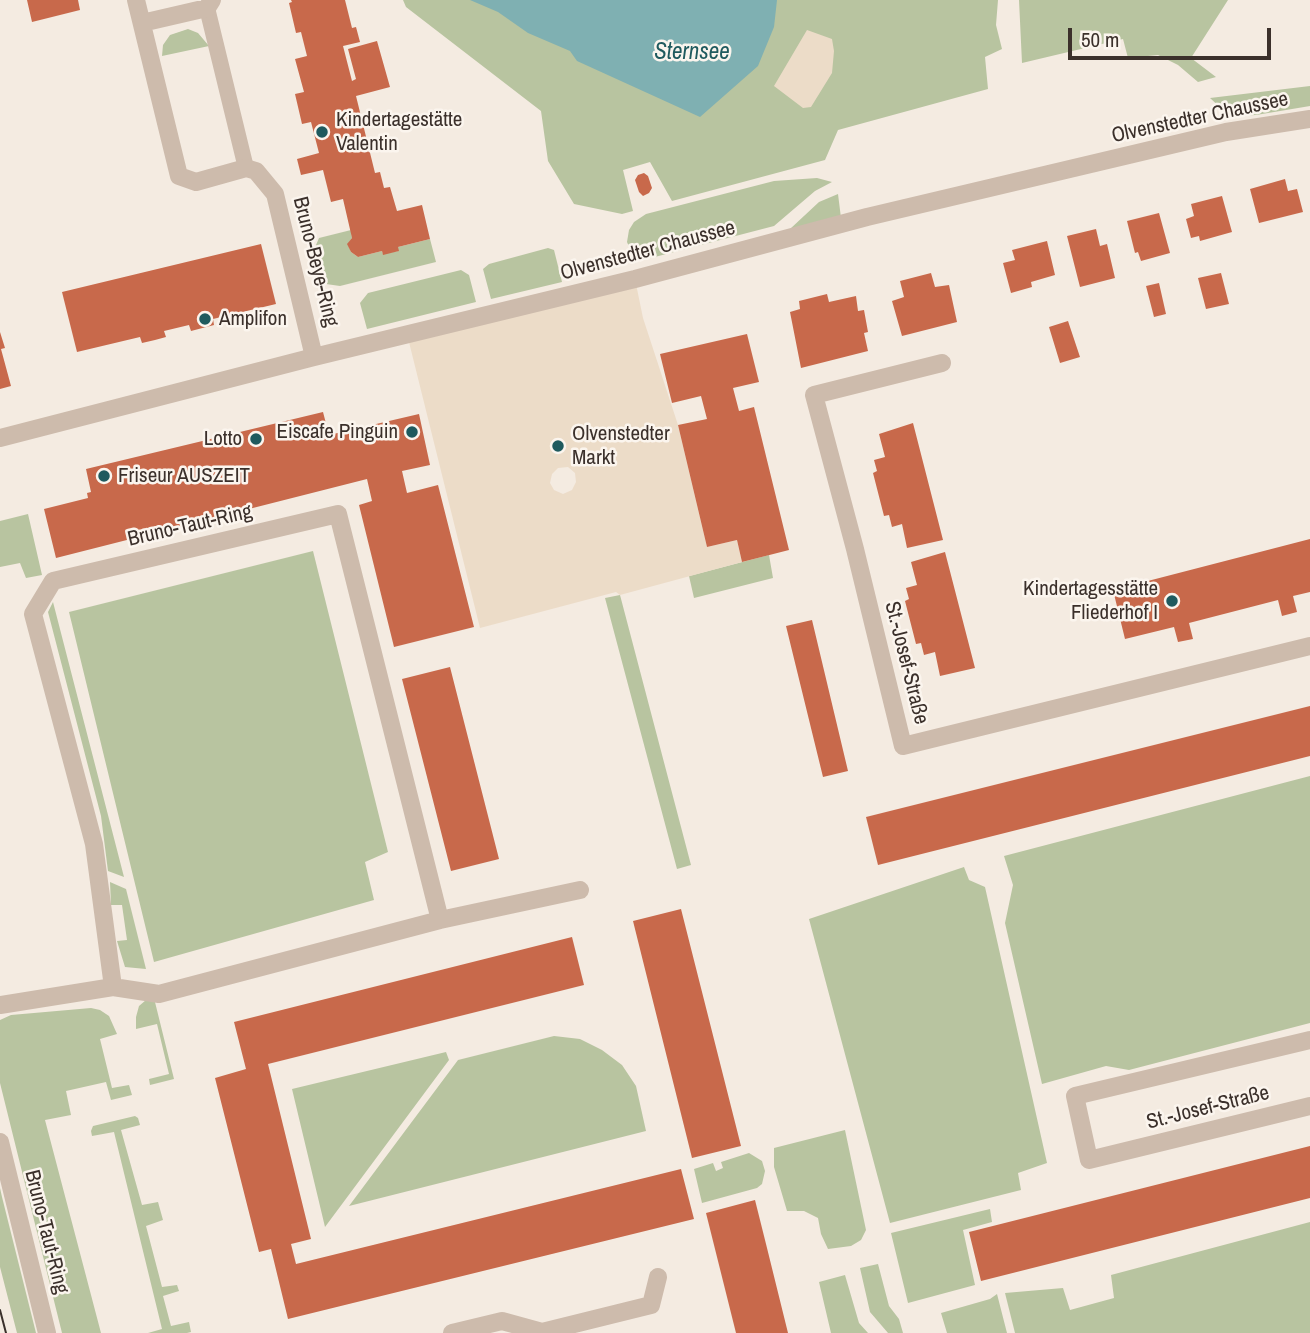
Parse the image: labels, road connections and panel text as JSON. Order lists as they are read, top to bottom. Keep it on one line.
{"streets":{"street":["Olvenstedter Chaussee","Bruno-Beye-Ring","Bruno-Taut-Ring","St.-Josef-Straße"]},"crossings":[["Olvenstedter Chaussee","Bruno-Beye-Ring"]],"water":["Sternsee"],"places":["Kindertagestätte Valentin","Amplifon","Eiscafe Pinguin","Lotto","Olvenstedter Markt","Friseur AUSZEIT","Kindertagesstätte Fliederhof I"],"scale_bar":"50 m"}
